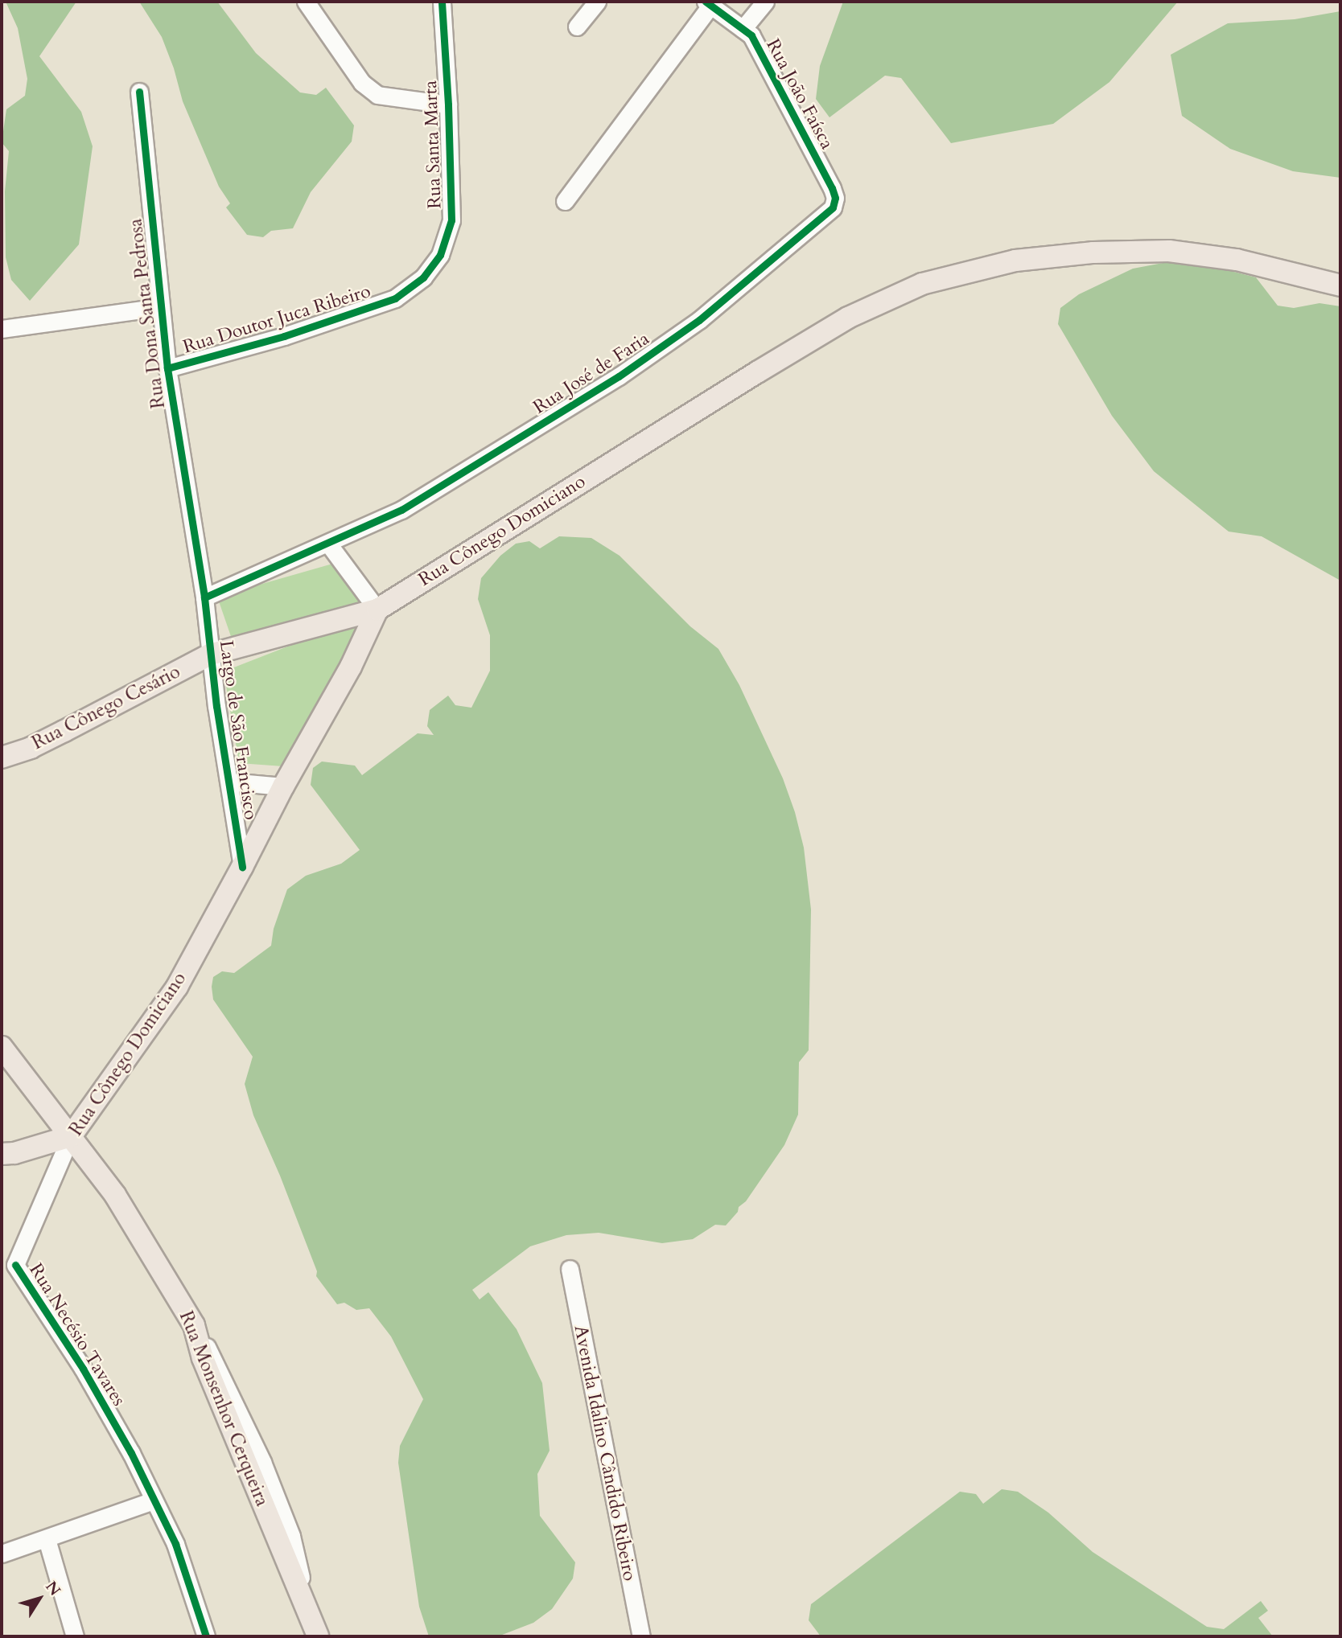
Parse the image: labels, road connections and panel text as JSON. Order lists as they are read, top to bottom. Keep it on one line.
{"streets":{"main road":["Rua Cônego Domiciano","Rua Cônego Cesário","Rua Monsenhor Cerqueira"],"street":["Rua João Faísca","Rua Santa Marta","Rua Dona Santa Pedrosa","Rua Doutor Juca Ribeiro","Rua José de Faria","Largo de São Francisco","Rua Necésio Tavares","Avenida Idalino Cândido Ribeiro"]},"crossings":[["Rua João Faísca","Rua José de Faria"],["Rua Santa Marta","Rua Doutor Juca Ribeiro"],["Rua Dona Santa Pedrosa","Rua Doutor Juca Ribeiro"],["Rua Dona Santa Pedrosa","Largo de São Francisco"],["Rua Cônego Domiciano","Rua Cônego Cesário"],["Rua Cônego Domiciano","Largo de São Francisco"],["Rua Cônego Domiciano","Rua Necésio Tavares"],["Rua Cônego Domiciano","Rua Monsenhor Cerqueira"],["Rua Cônego Cesário","Largo de São Francisco"]],"north":"top right"}
